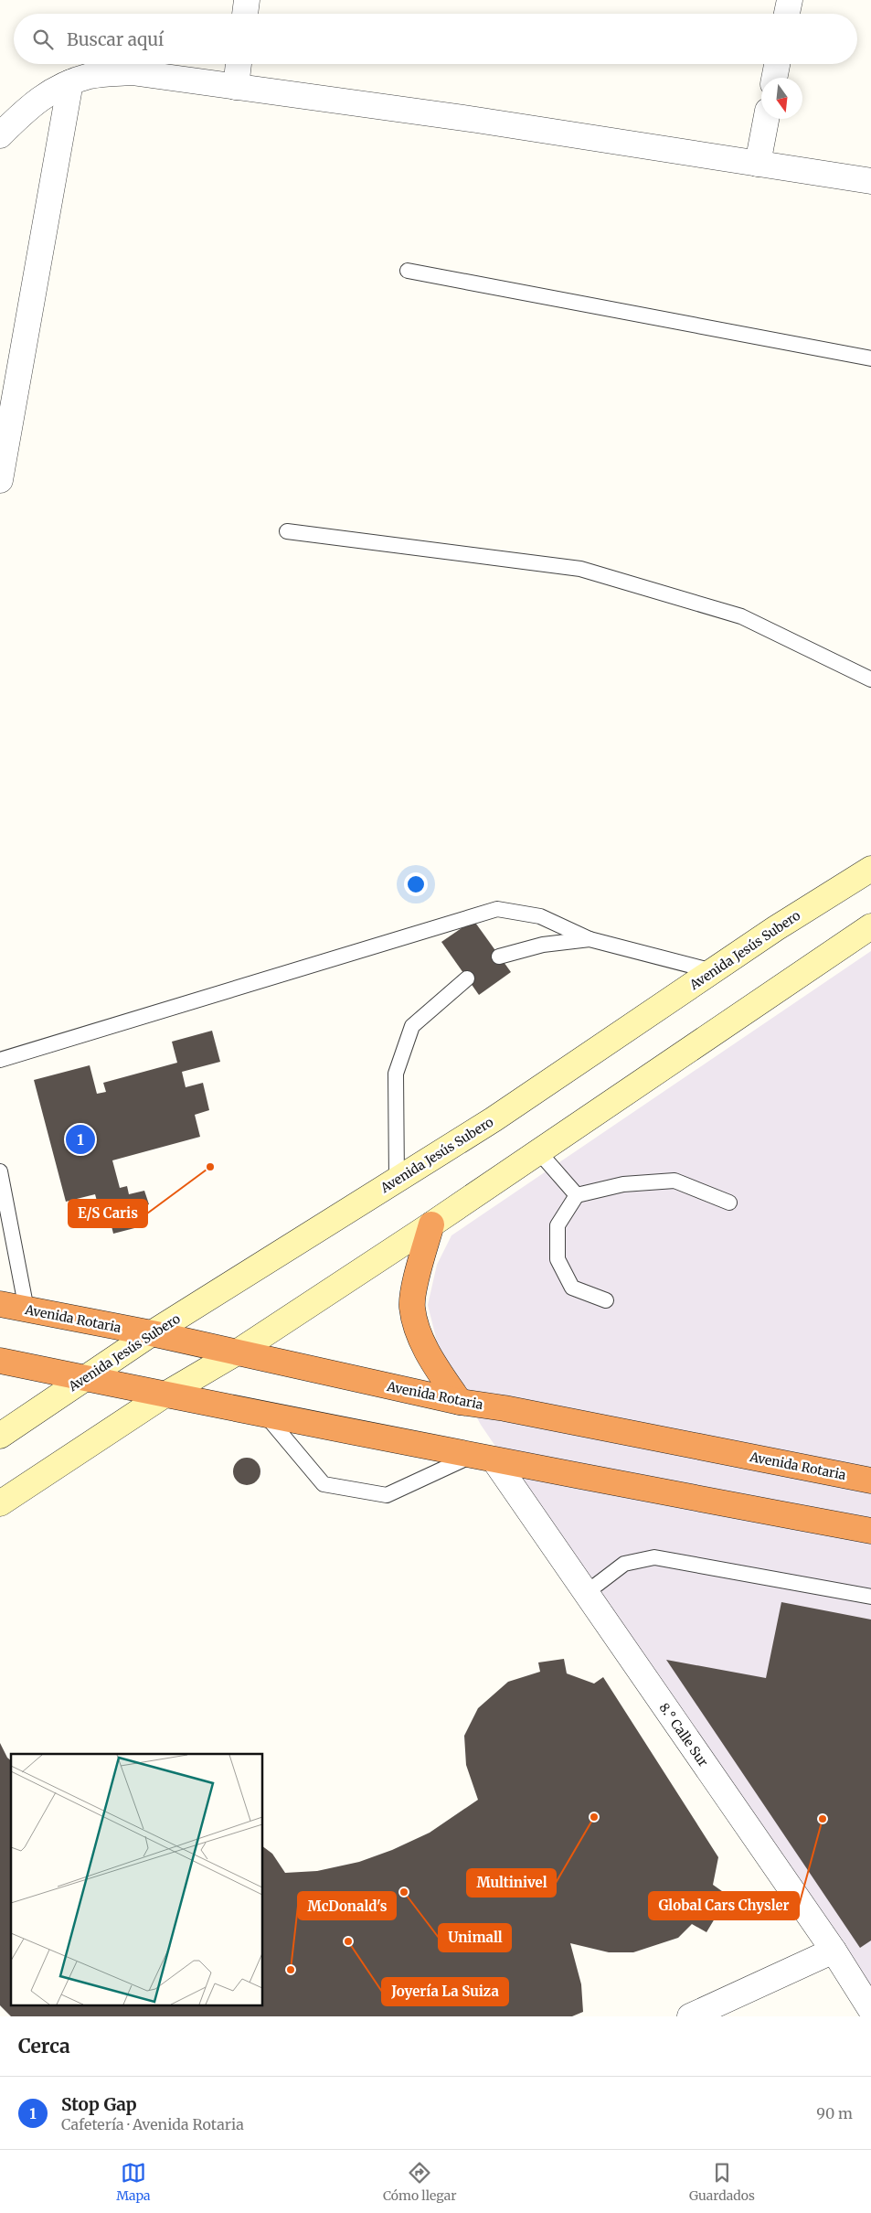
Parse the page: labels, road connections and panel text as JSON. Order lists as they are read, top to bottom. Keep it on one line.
{"streets":{"highway":["Avenida Rotaria"],"main road":["Avenida Jesús Subero"],"street":["8.° Calle Sur"]},"crossings":[["Avenida Jesús Subero","Avenida Rotaria"]],"places":["E/S Caris","Multinivel","Global Cars Chysler","Unimall","Joyería La Suiza","McDonald's"],"north":"bottom","page":{"search":"Buscar aquí","pins":"1","heading":"Cerca","list":[{"mark":"1","name":"Stop Gap","note":"Cafetería · Avenida Rotaria","value":"90 m"}],"nav":["Mapa","Cómo llegar","Guardados"]}}
